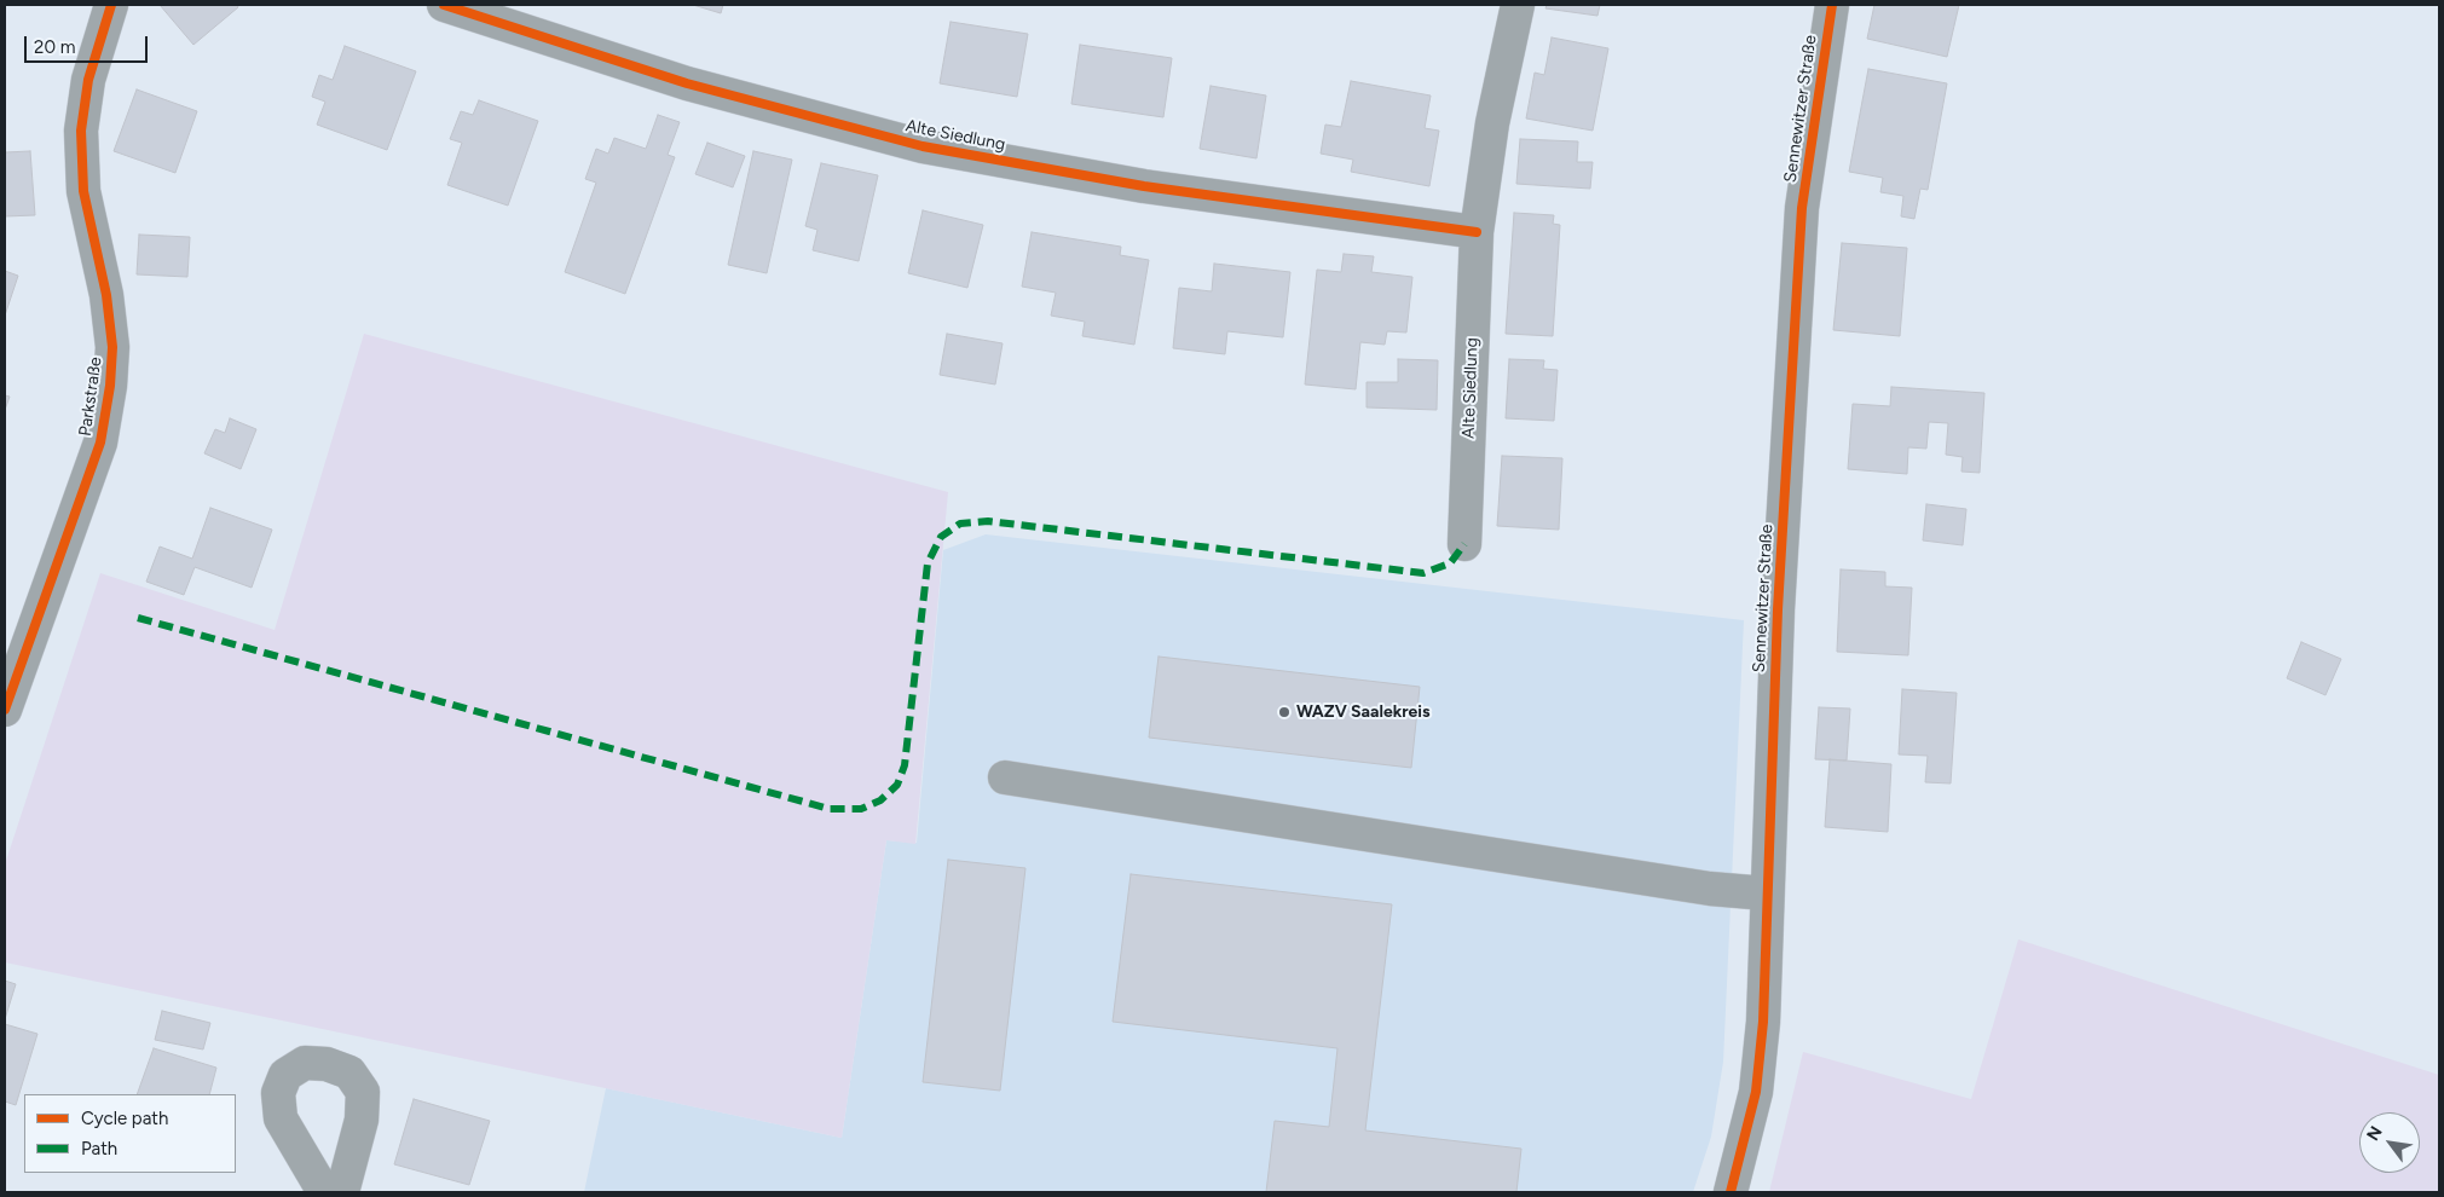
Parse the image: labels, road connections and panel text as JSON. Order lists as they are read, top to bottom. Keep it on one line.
{"streets":{"street":["Sennewitzer Straße","Alte Siedlung","Parkstraße"]},"places":["WAZV Saalekreis"],"legend":["Cycle path","Path"],"scale_bar":"20 m","north":"top left"}
